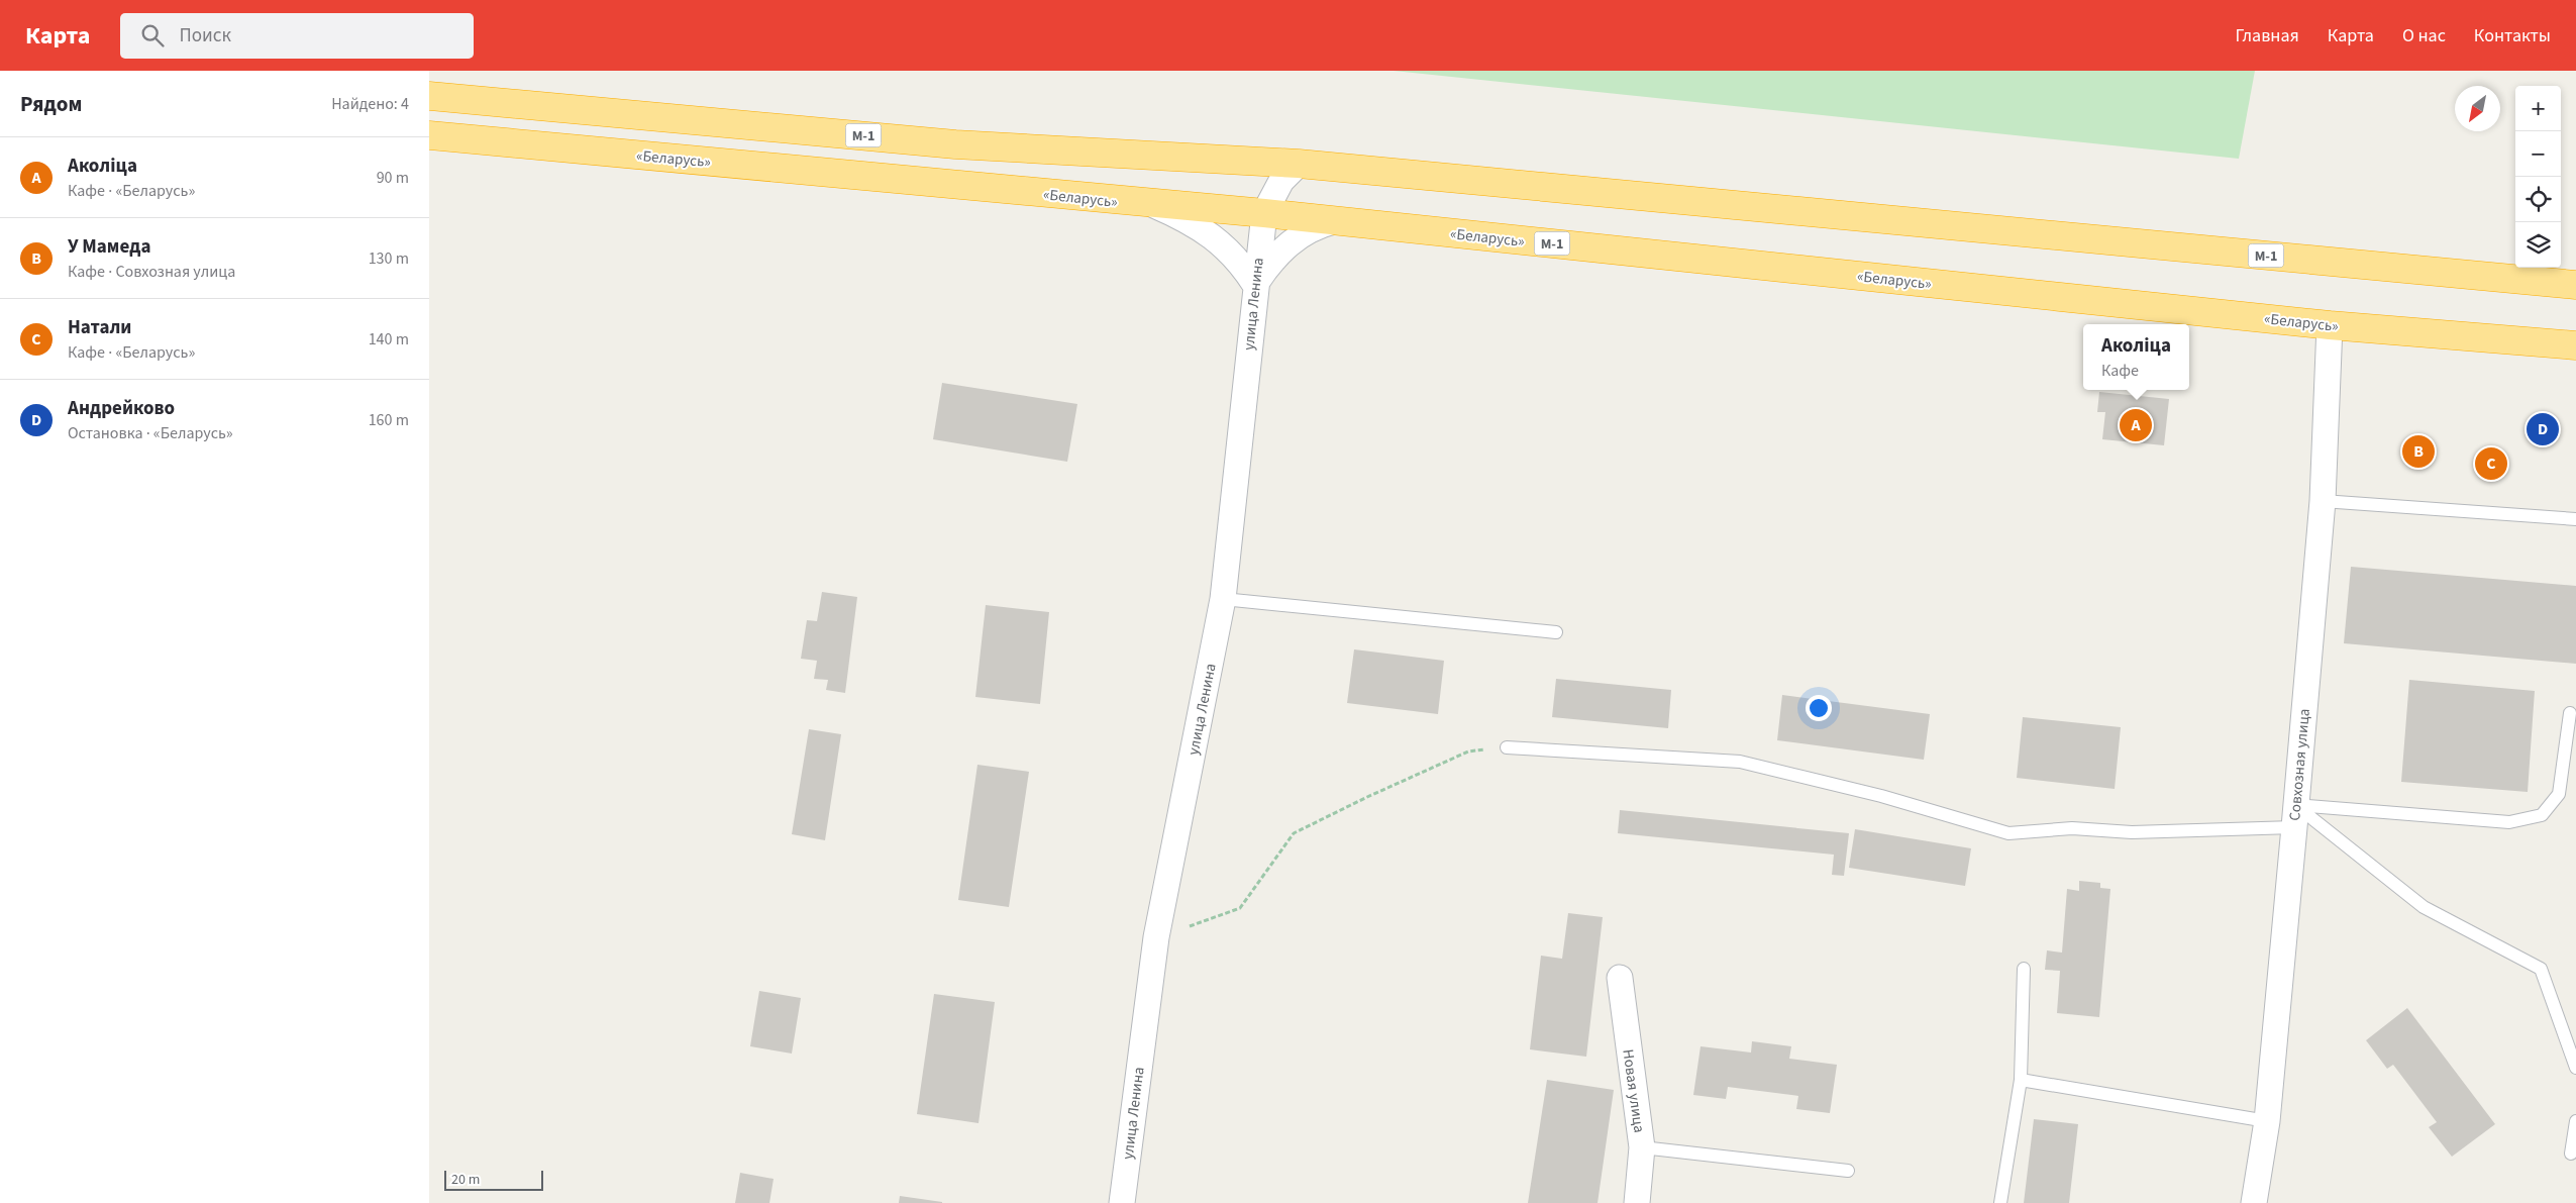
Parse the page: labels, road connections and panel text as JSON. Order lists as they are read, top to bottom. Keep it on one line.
{"streets":{"highway":["М-1","«Беларусь»"],"street":["улица Ленина","Совхозная улица","Новая улица"]},"crossings":[["М-1","улица Ленина"],["«Беларусь»","улица Ленина"],["«Беларусь»","Совхозная улица"]],"scale_bar":"20 m","north":"bottom left","page":{"header":"Карта","search":"Поиск","nav":["Главная","Карта","О нас","Контакты"],"heading":["Рядом","Найдено: 4"],"map_buttons":["+","−"],"list":[{"mark":"A","name":"Аколiца","note":"Кафе · «Беларусь»","value":"90 m"},{"mark":"B","name":"У Мамеда","note":"Кафе · Совхозная улица","value":"130 m"},{"mark":"C","name":"Натали","note":"Кафе · «Беларусь»","value":"140 m"},{"mark":"D","name":"Андрейково","note":"Остановка · «Беларусь»","value":"160 m"}],"popup":["Аколiца","Кафе"],"pins":["A","D","B","C"],"scale":"20 m"}}
